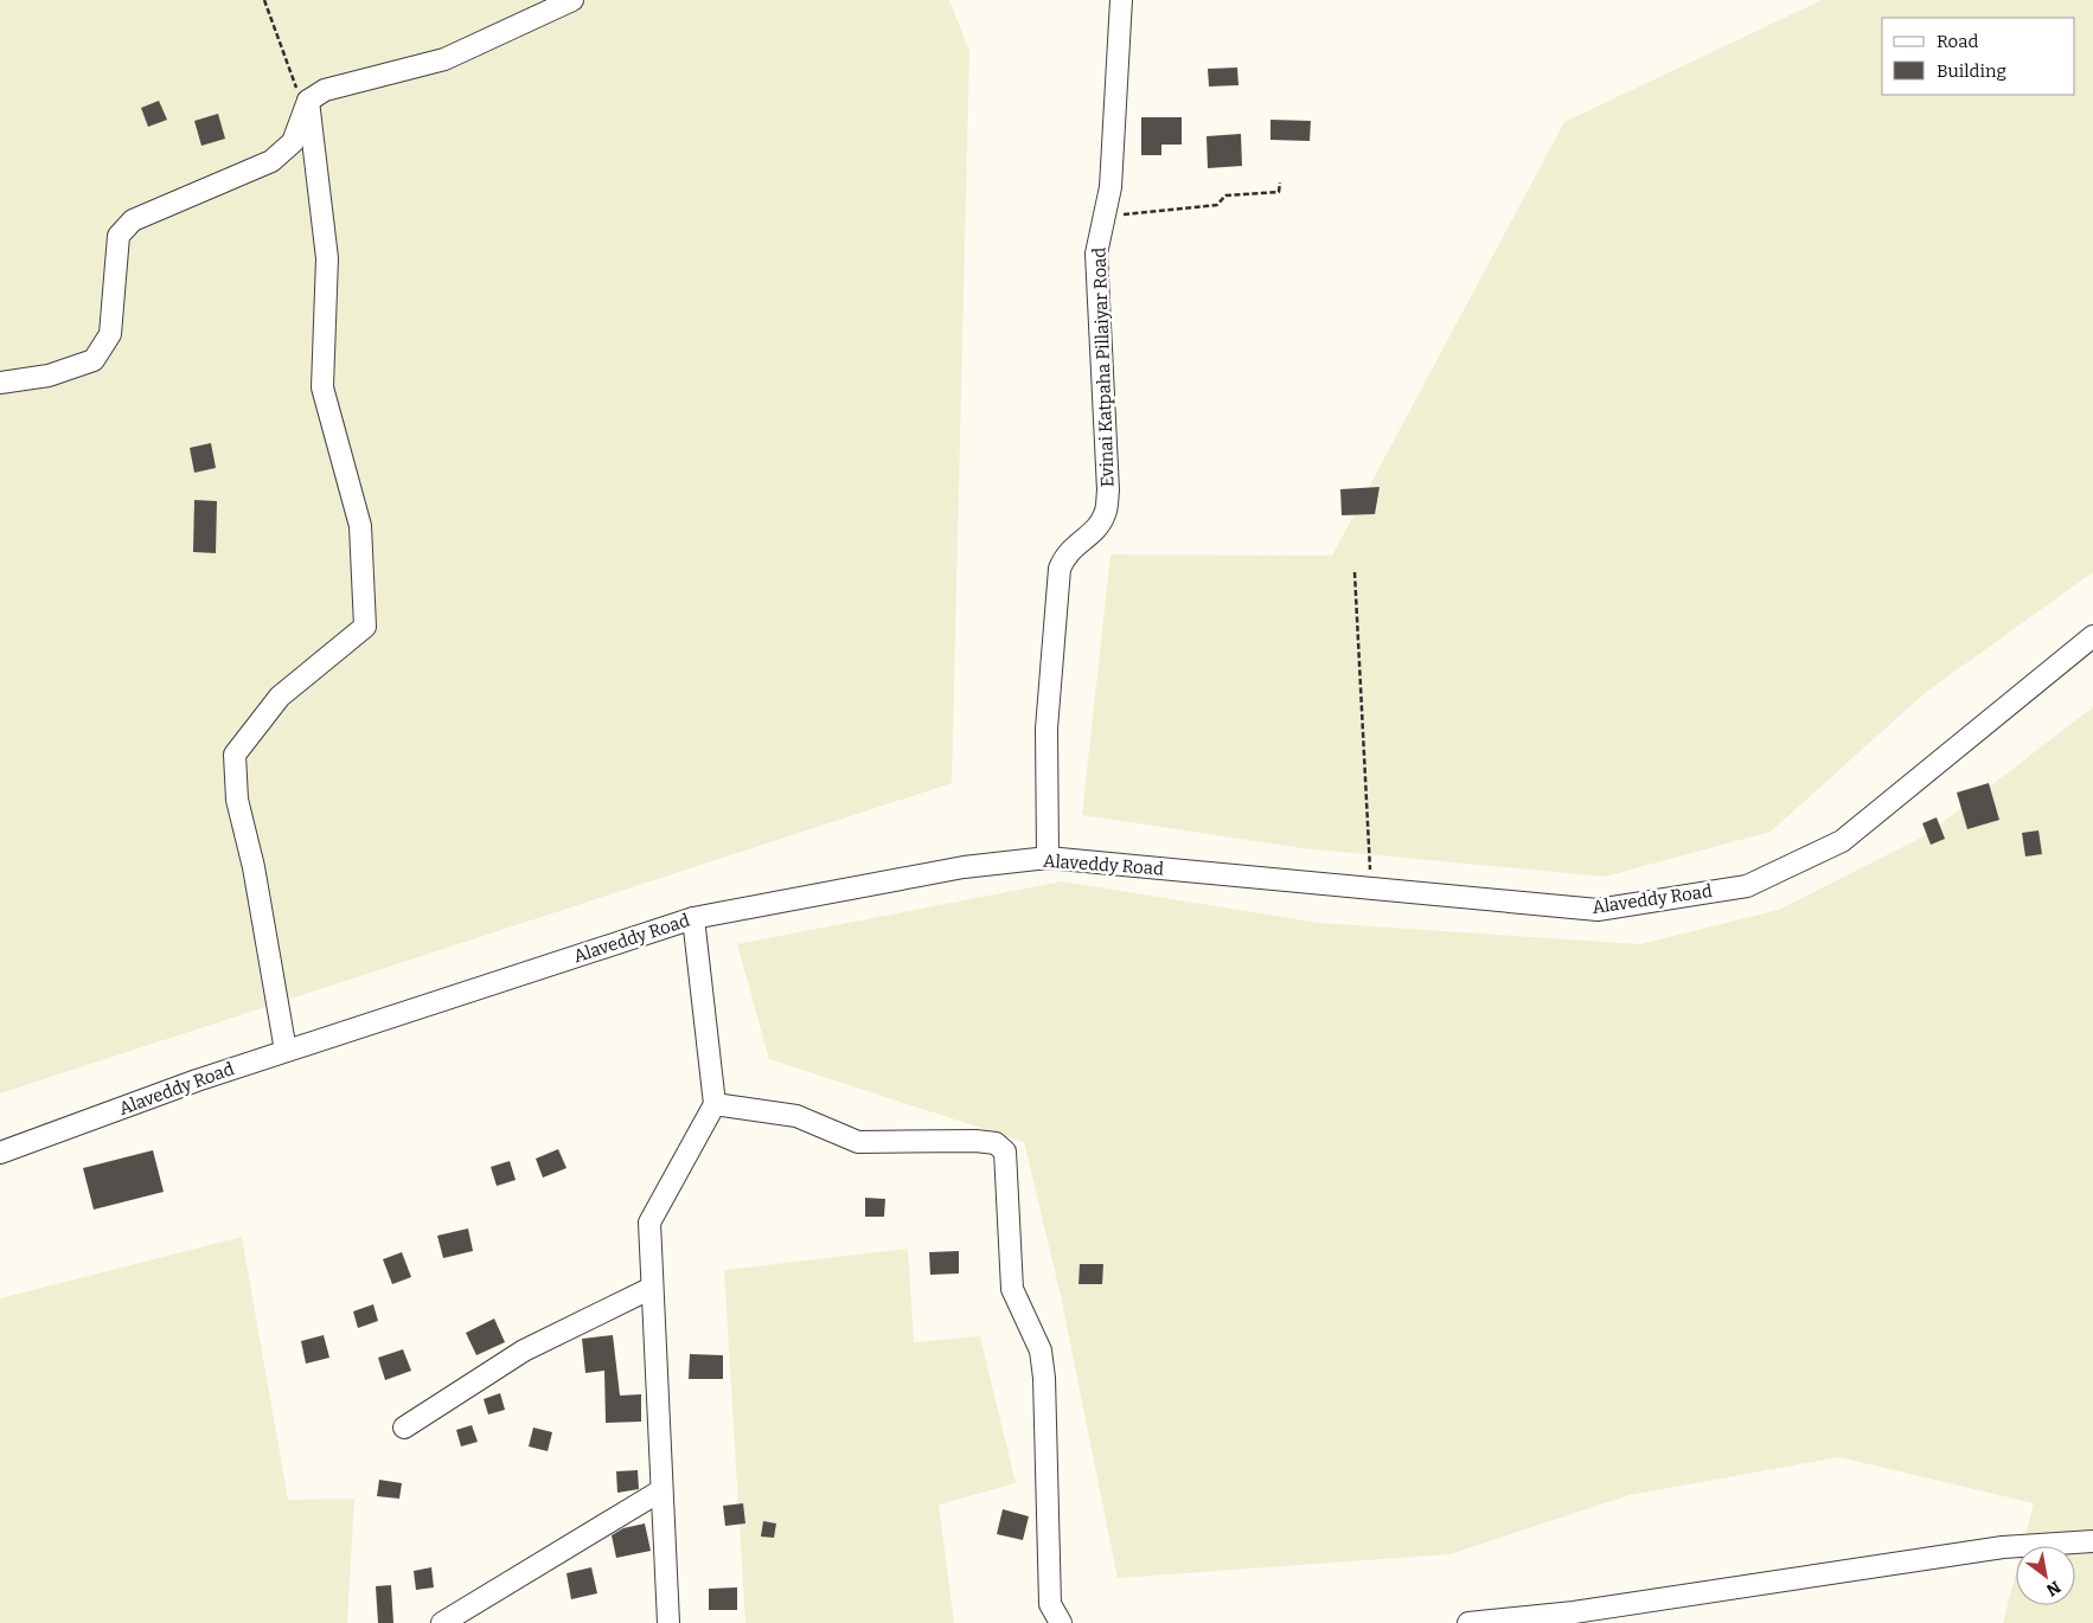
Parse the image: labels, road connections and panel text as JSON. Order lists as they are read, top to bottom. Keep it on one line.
{"streets":{"street":["Evinai Katpaha Pillaiyar Road","Alaveddy Road"]},"crossings":[["Evinai Katpaha Pillaiyar Road","Alaveddy Road"]],"legend":["Road","Building"],"north":"bottom right"}
